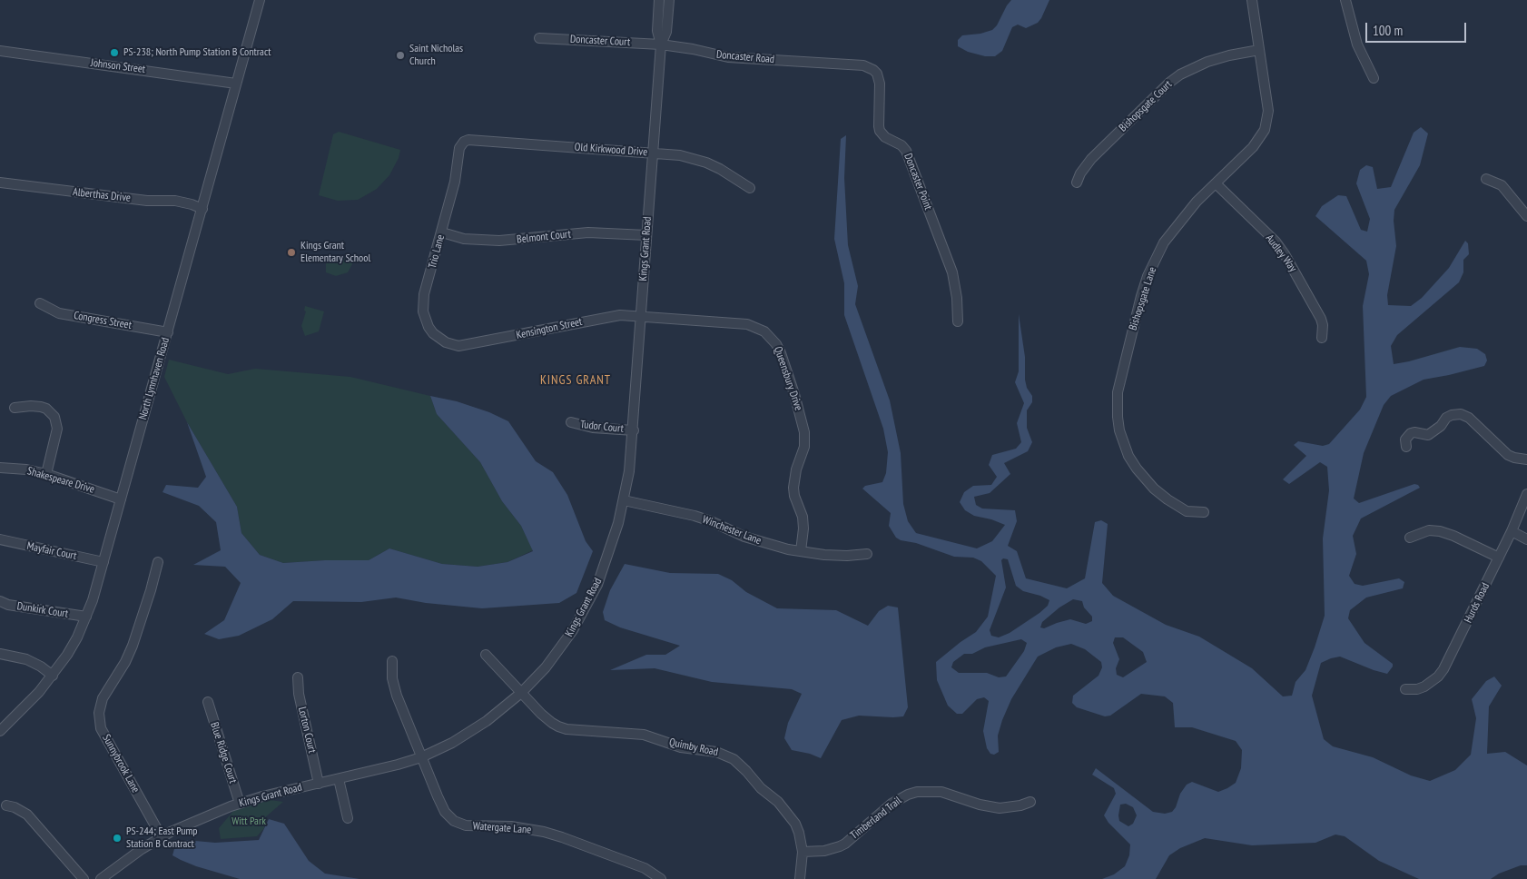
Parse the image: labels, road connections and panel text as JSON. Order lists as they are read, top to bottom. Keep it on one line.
{"streets":{"street":["Doncaster Court","Doncaster Road","Johnson Street","Bishopsgate Court","Old Kirkwood Drive","Doncaster Point","Alberthas Drive","Belmont Court","Kings Grant Road","Trio Lane","Audley Way","Bishopsgate Lane","Congress Street","Kensington Street","North Lynnhaven Road","Queensbury Drive","Tudor Court","Shakespeare Drive","Winchester Lane","Mayfair Court","Hurds Road","Dunkirk Court","Lorton Court","Quimby Road","Blue Ridge Court","Sunnybrook Lane","Timberland Trail","Watergate Lane"]},"crossings":[["Doncaster Court","Doncaster Road"],["Doncaster Court","Kings Grant Road"],["Doncaster Road","Doncaster Point"],["Doncaster Road","Kings Grant Road"],["Johnson Street","North Lynnhaven Road"],["Bishopsgate Court","Bishopsgate Lane"],["Old Kirkwood Drive","Kings Grant Road"],["Old Kirkwood Drive","Trio Lane"],["Alberthas Drive","North Lynnhaven Road"],["Belmont Court","Kings Grant Road"],["Belmont Court","Trio Lane"],["Kings Grant Road","Kensington Street"],["Kings Grant Road","Queensbury Drive"],["Kings Grant Road","Tudor Court"],["Kings Grant Road","Winchester Lane"],["Kings Grant Road","Lorton Court"],["Kings Grant Road","Quimby Road"],["Kings Grant Road","Blue Ridge Court"],["Kings Grant Road","Sunnybrook Lane"],["Kings Grant Road","Watergate Lane"],["Trio Lane","Kensington Street"],["Audley Way","Bishopsgate Lane"],["Congress Street","North Lynnhaven Road"],["Kensington Street","Queensbury Drive"],["North Lynnhaven Road","Shakespeare Drive"],["North Lynnhaven Road","Mayfair Court"],["North Lynnhaven Road","Dunkirk Court"],["Queensbury Drive","Winchester Lane"],["Quimby Road","Timberland Trail"]],"districts":["KINGS GRANT"],"parks":["Witt Park"],"places":["PS-238; North Pump Station B Contract","Saint Nicholas Church","Kings Grant Elementary School","PS-244; East Pump Station B Contract"],"scale_bar":"100 m"}
